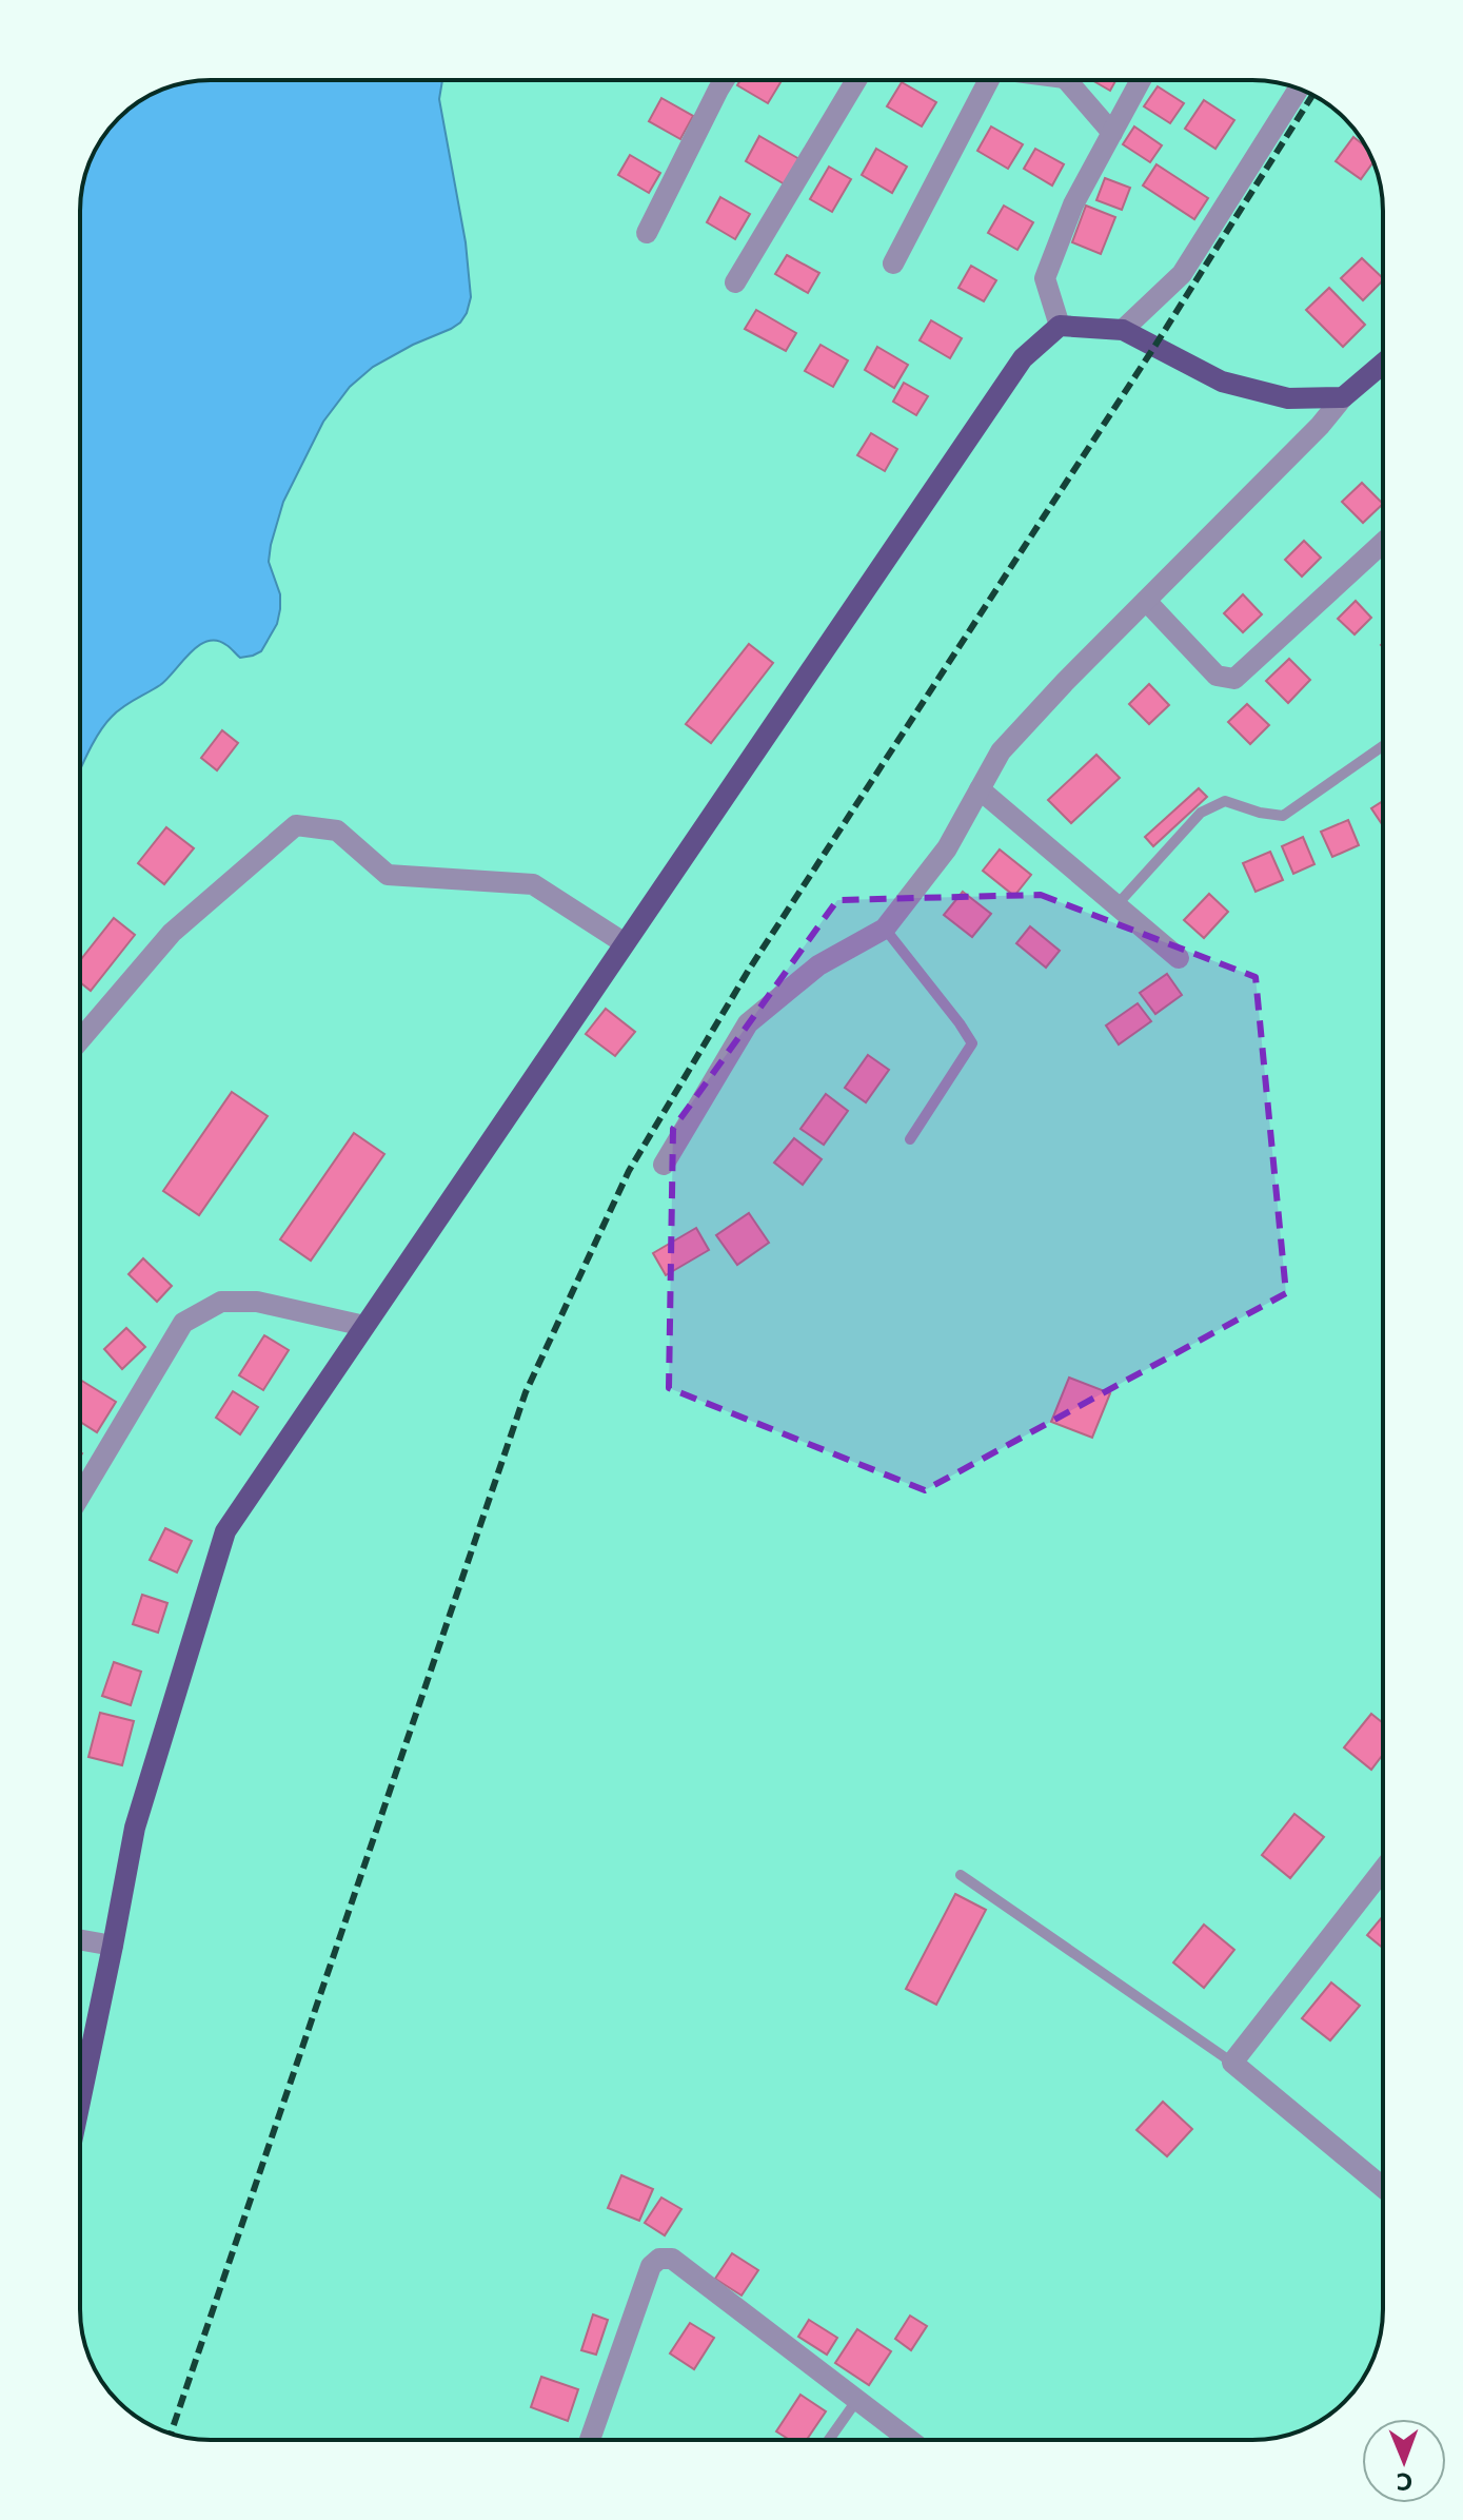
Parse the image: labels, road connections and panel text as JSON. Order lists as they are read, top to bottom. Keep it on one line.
{"north":"bottom"}
